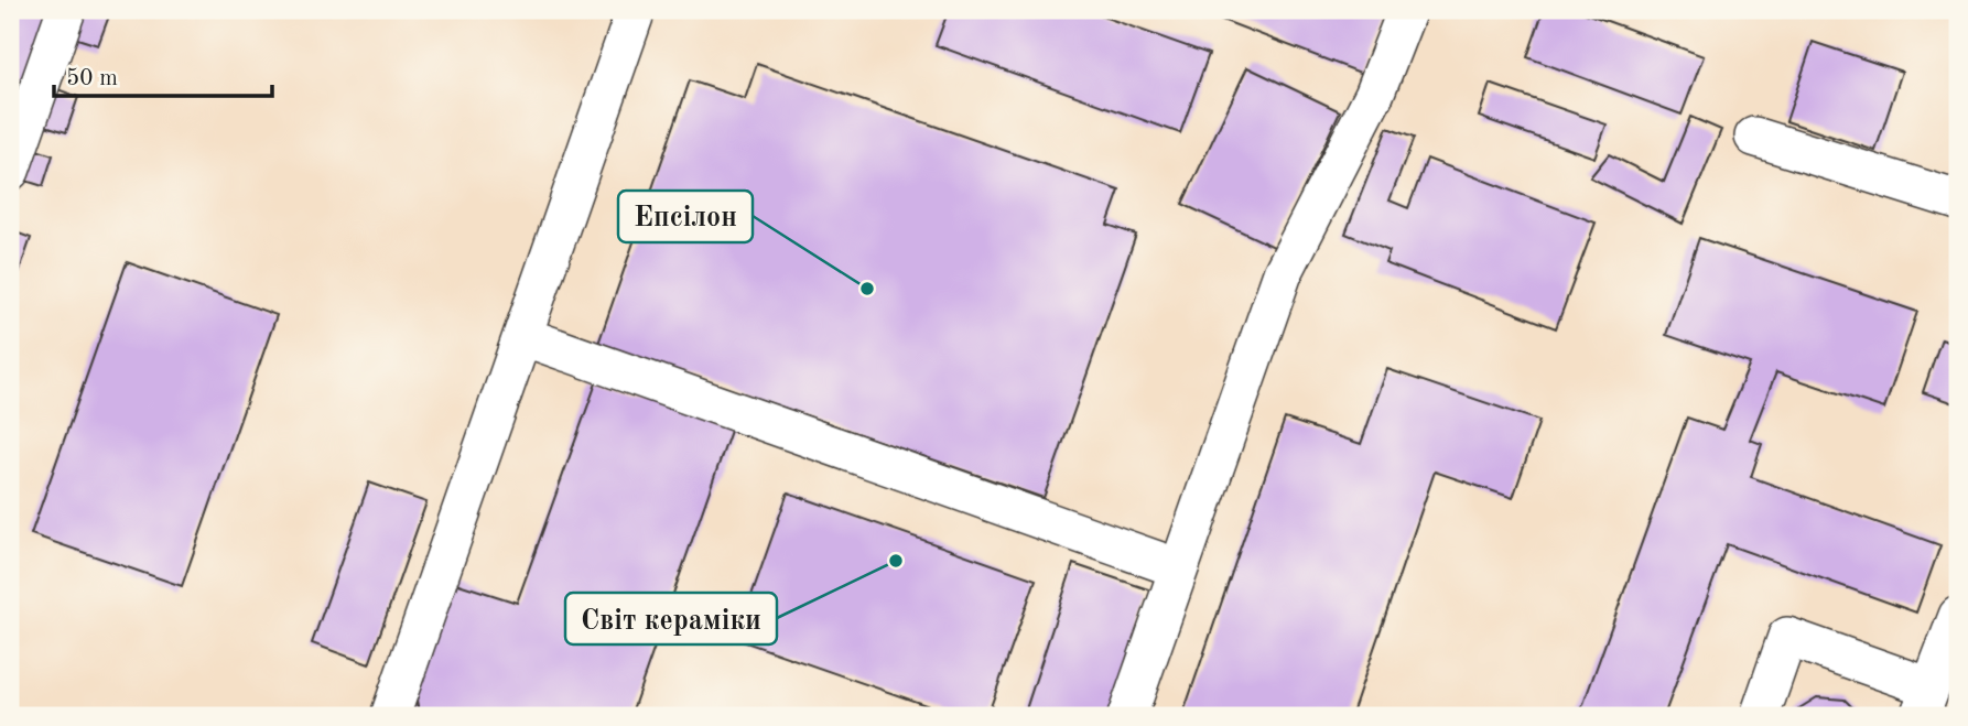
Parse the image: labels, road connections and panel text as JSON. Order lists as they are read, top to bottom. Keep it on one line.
{"places":["Епсілон","Світ кераміки"],"scale_bar":"50 m"}
